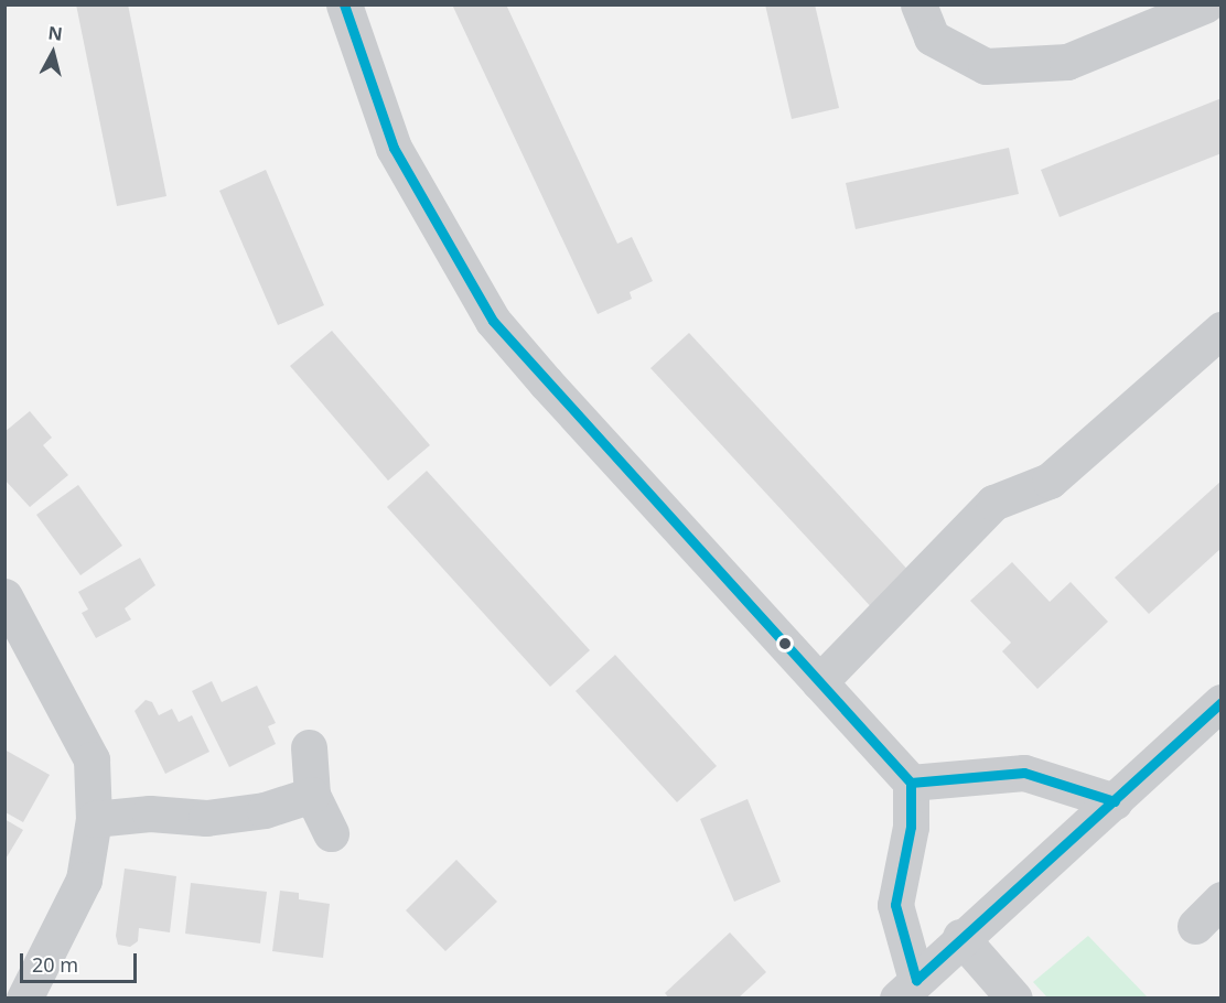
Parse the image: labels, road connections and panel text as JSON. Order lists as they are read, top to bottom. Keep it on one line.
{"scale_bar":"20 m","north":"top"}
